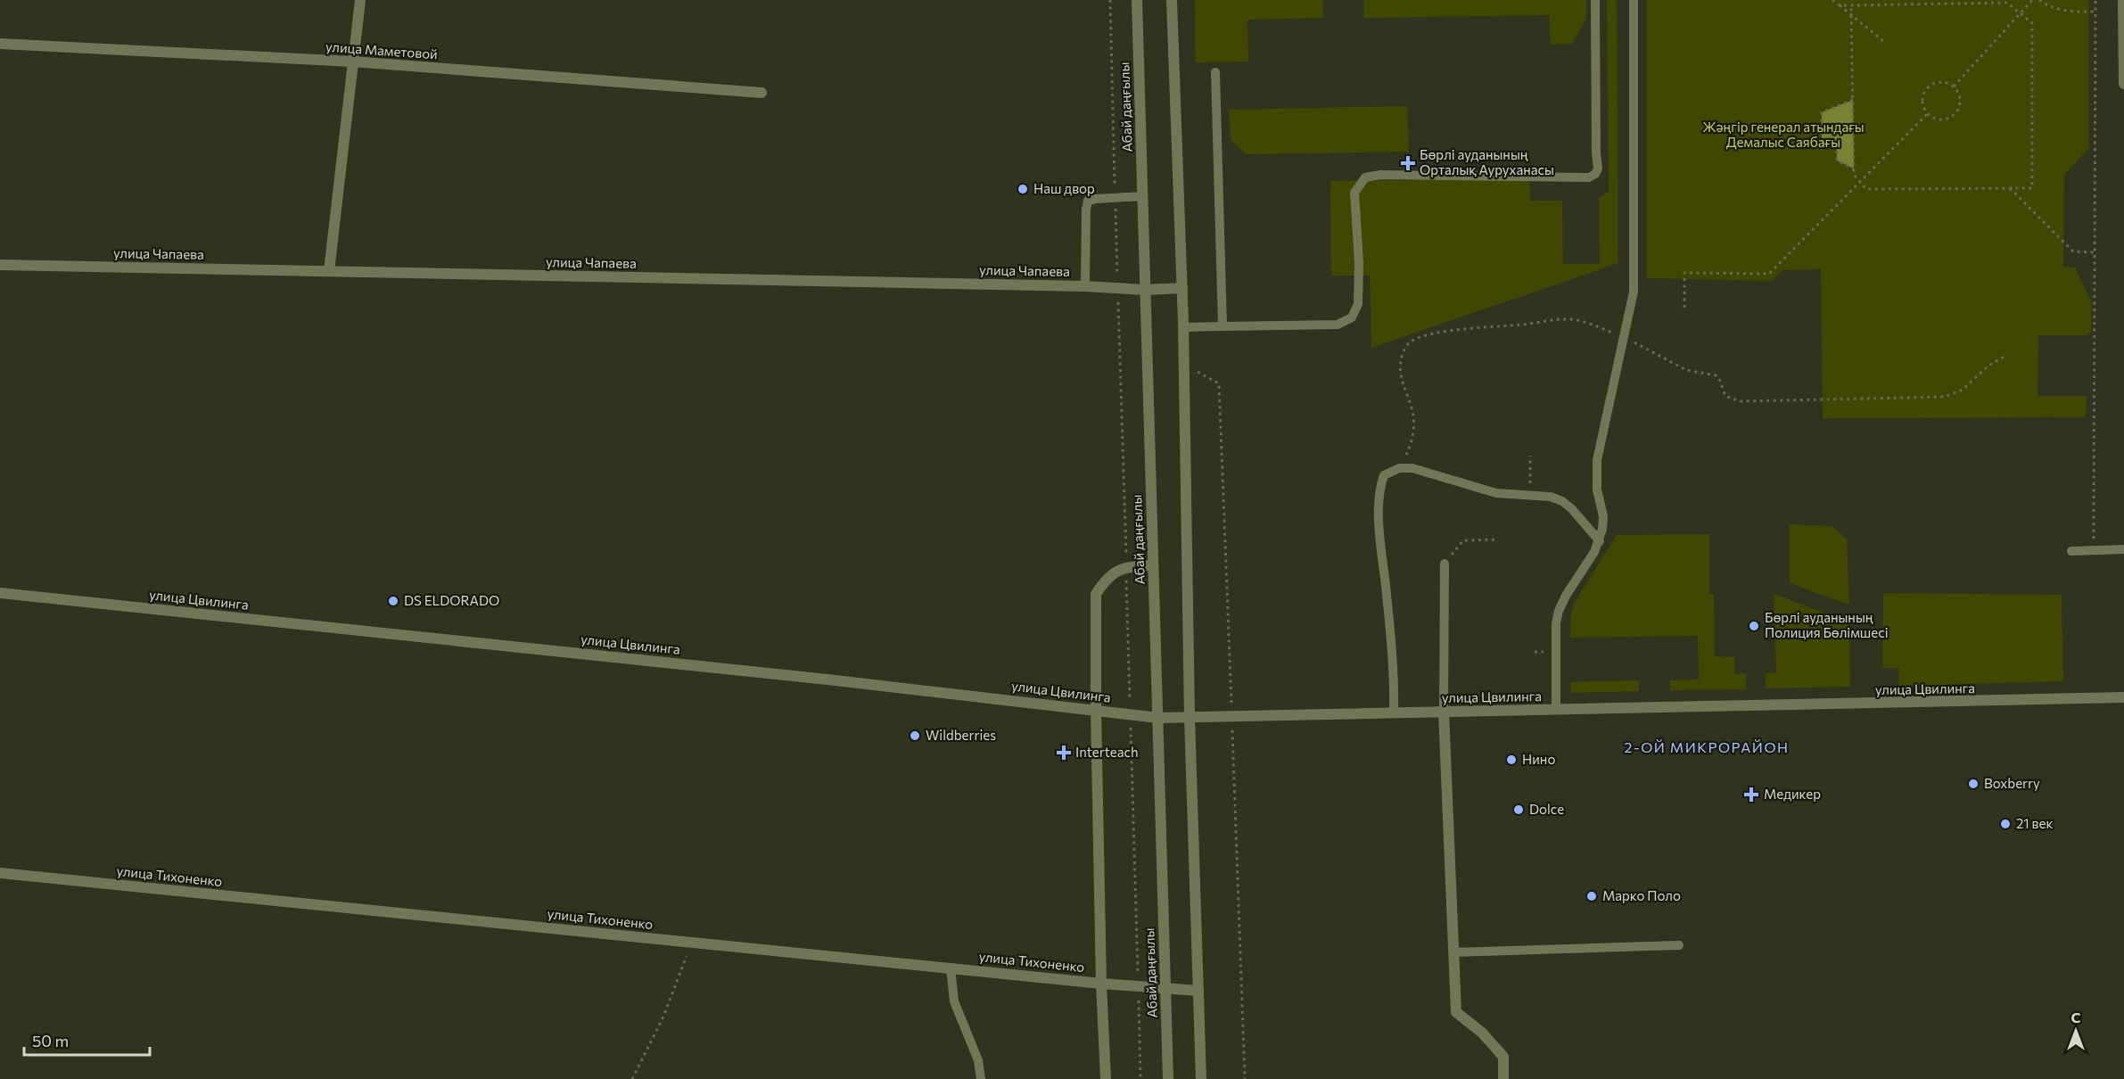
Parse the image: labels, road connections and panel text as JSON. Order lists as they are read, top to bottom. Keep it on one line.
{"streets":{"street":["улица Маметовой","Абай даңғылы","улица Чапаева","улица Цвилинга","улица Тихоненко"]},"crossings":[["Абай даңғылы","улица Чапаева"],["Абай даңғылы","улица Цвилинга"],["Абай даңғылы","улица Тихоненко"]],"districts":["2-ОЙ МИКРОРАЙОН"],"parks":["Жәңгір генерал атындағы Демалыс Саябағы"],"places":{"health":["Бөрлі ауданының Орталық Ауруханасы","Interteach","Медикер"],"other":["Наш двор","DS ELDORADO","Бөрлі ауданының Полиция Бөлімшесі","Wildberries","Нино","Boxberry","Dolce","21 век","Марко Поло"]},"scale_bar":"50 m","north":"top"}
